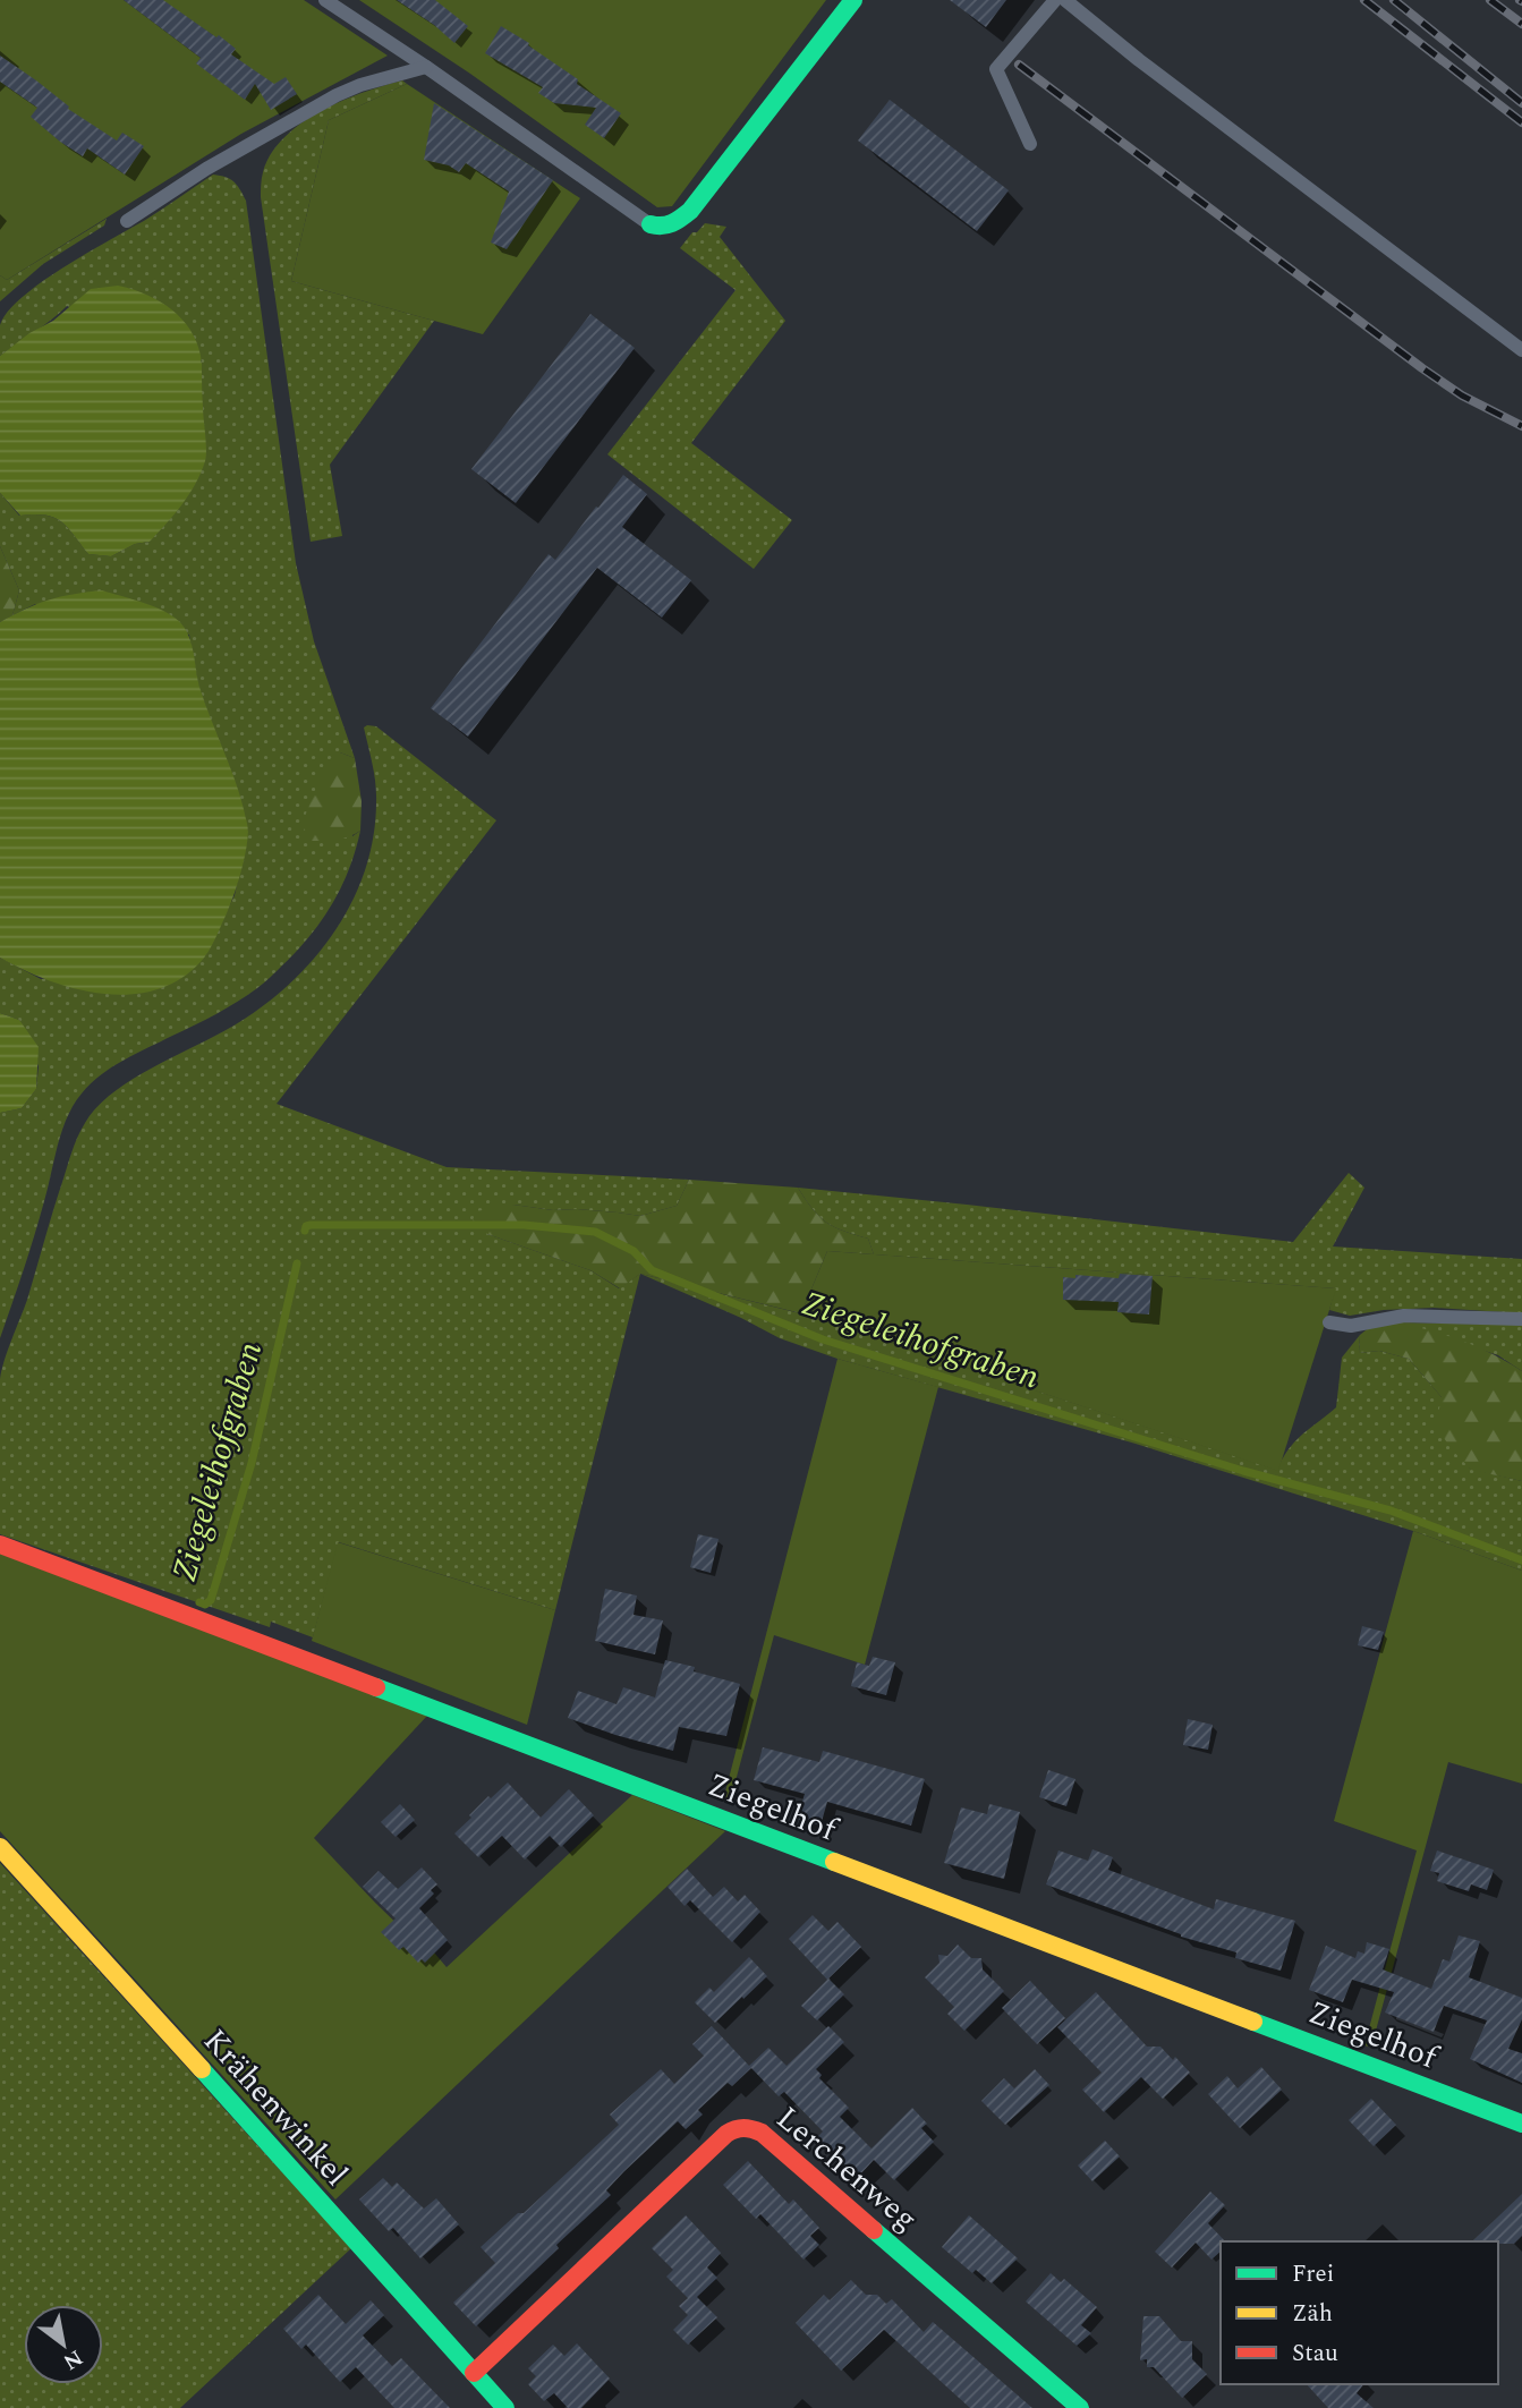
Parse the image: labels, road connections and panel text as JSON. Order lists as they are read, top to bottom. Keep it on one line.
{"streets":{"street":["Ziegelhof","Krähenwinkel","Lerchenweg"]},"crossings":[["Krähenwinkel","Lerchenweg"]],"water":["Ziegeleihofgraben"],"legend":["Frei","Zäh","Stau"],"north":"bottom right"}
